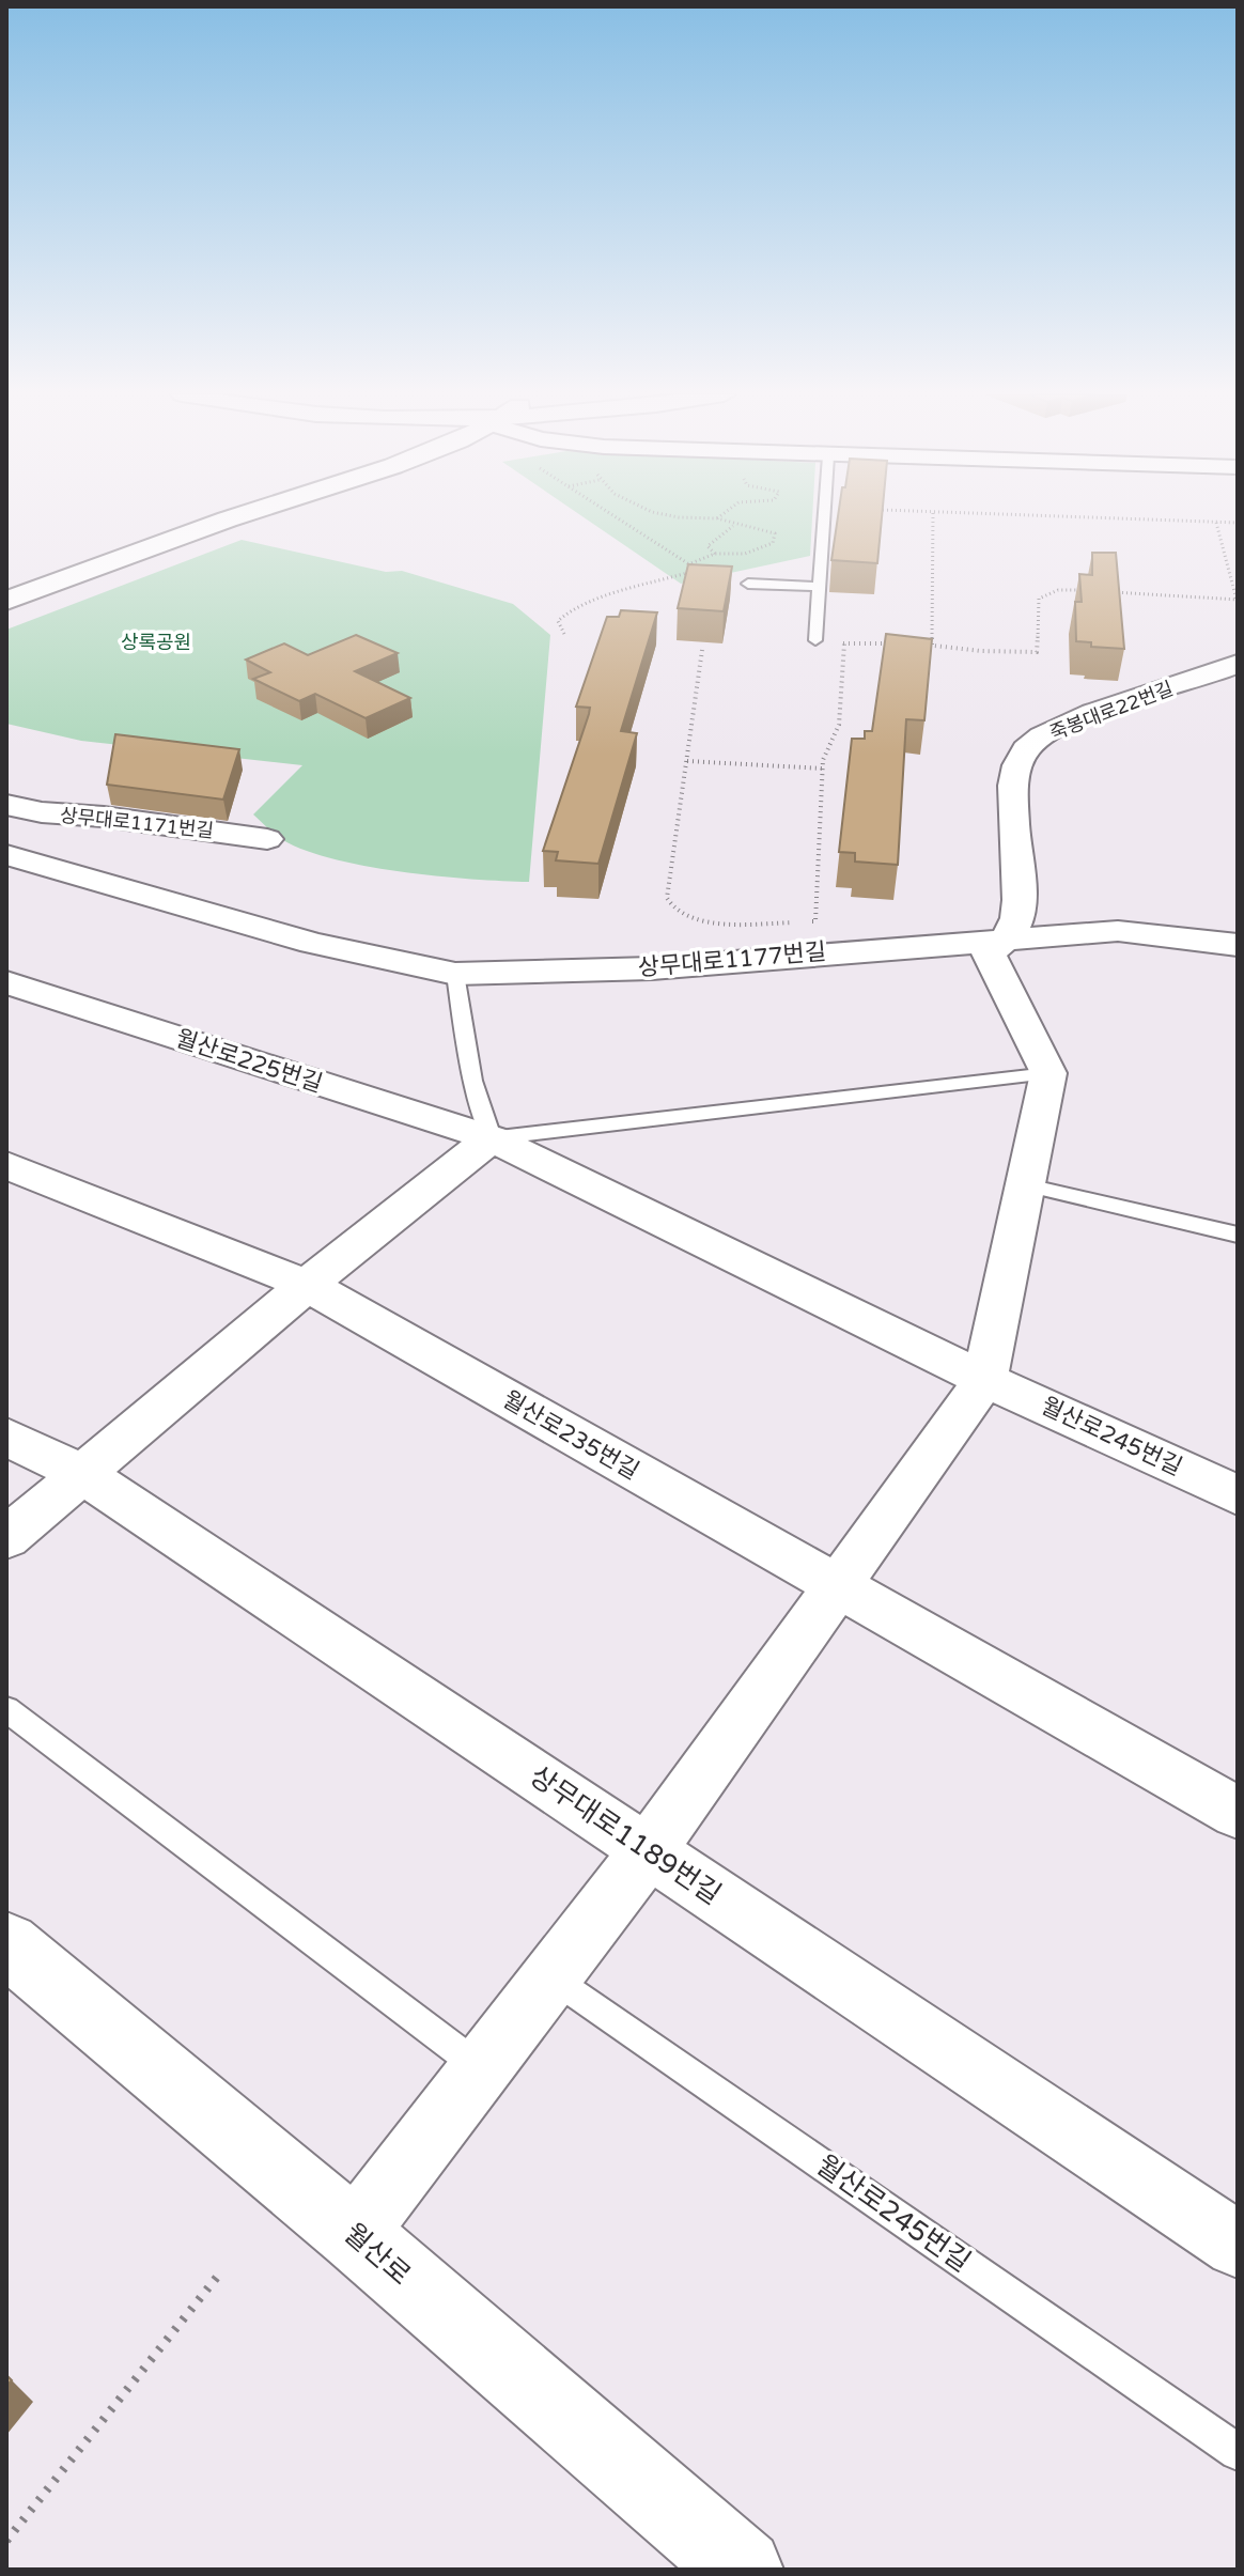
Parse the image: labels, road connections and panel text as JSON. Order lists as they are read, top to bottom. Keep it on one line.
{"streets":{"street":["죽봉대로22번길","상무대로1171번길","상무대로1177번길","월산로225번길","월산로235번길","월산로245번길","상무대로1189번길","월산로"]},"crossings":[["죽봉대로22번길","상무대로1177번길"]],"parks":["상록공원"]}
